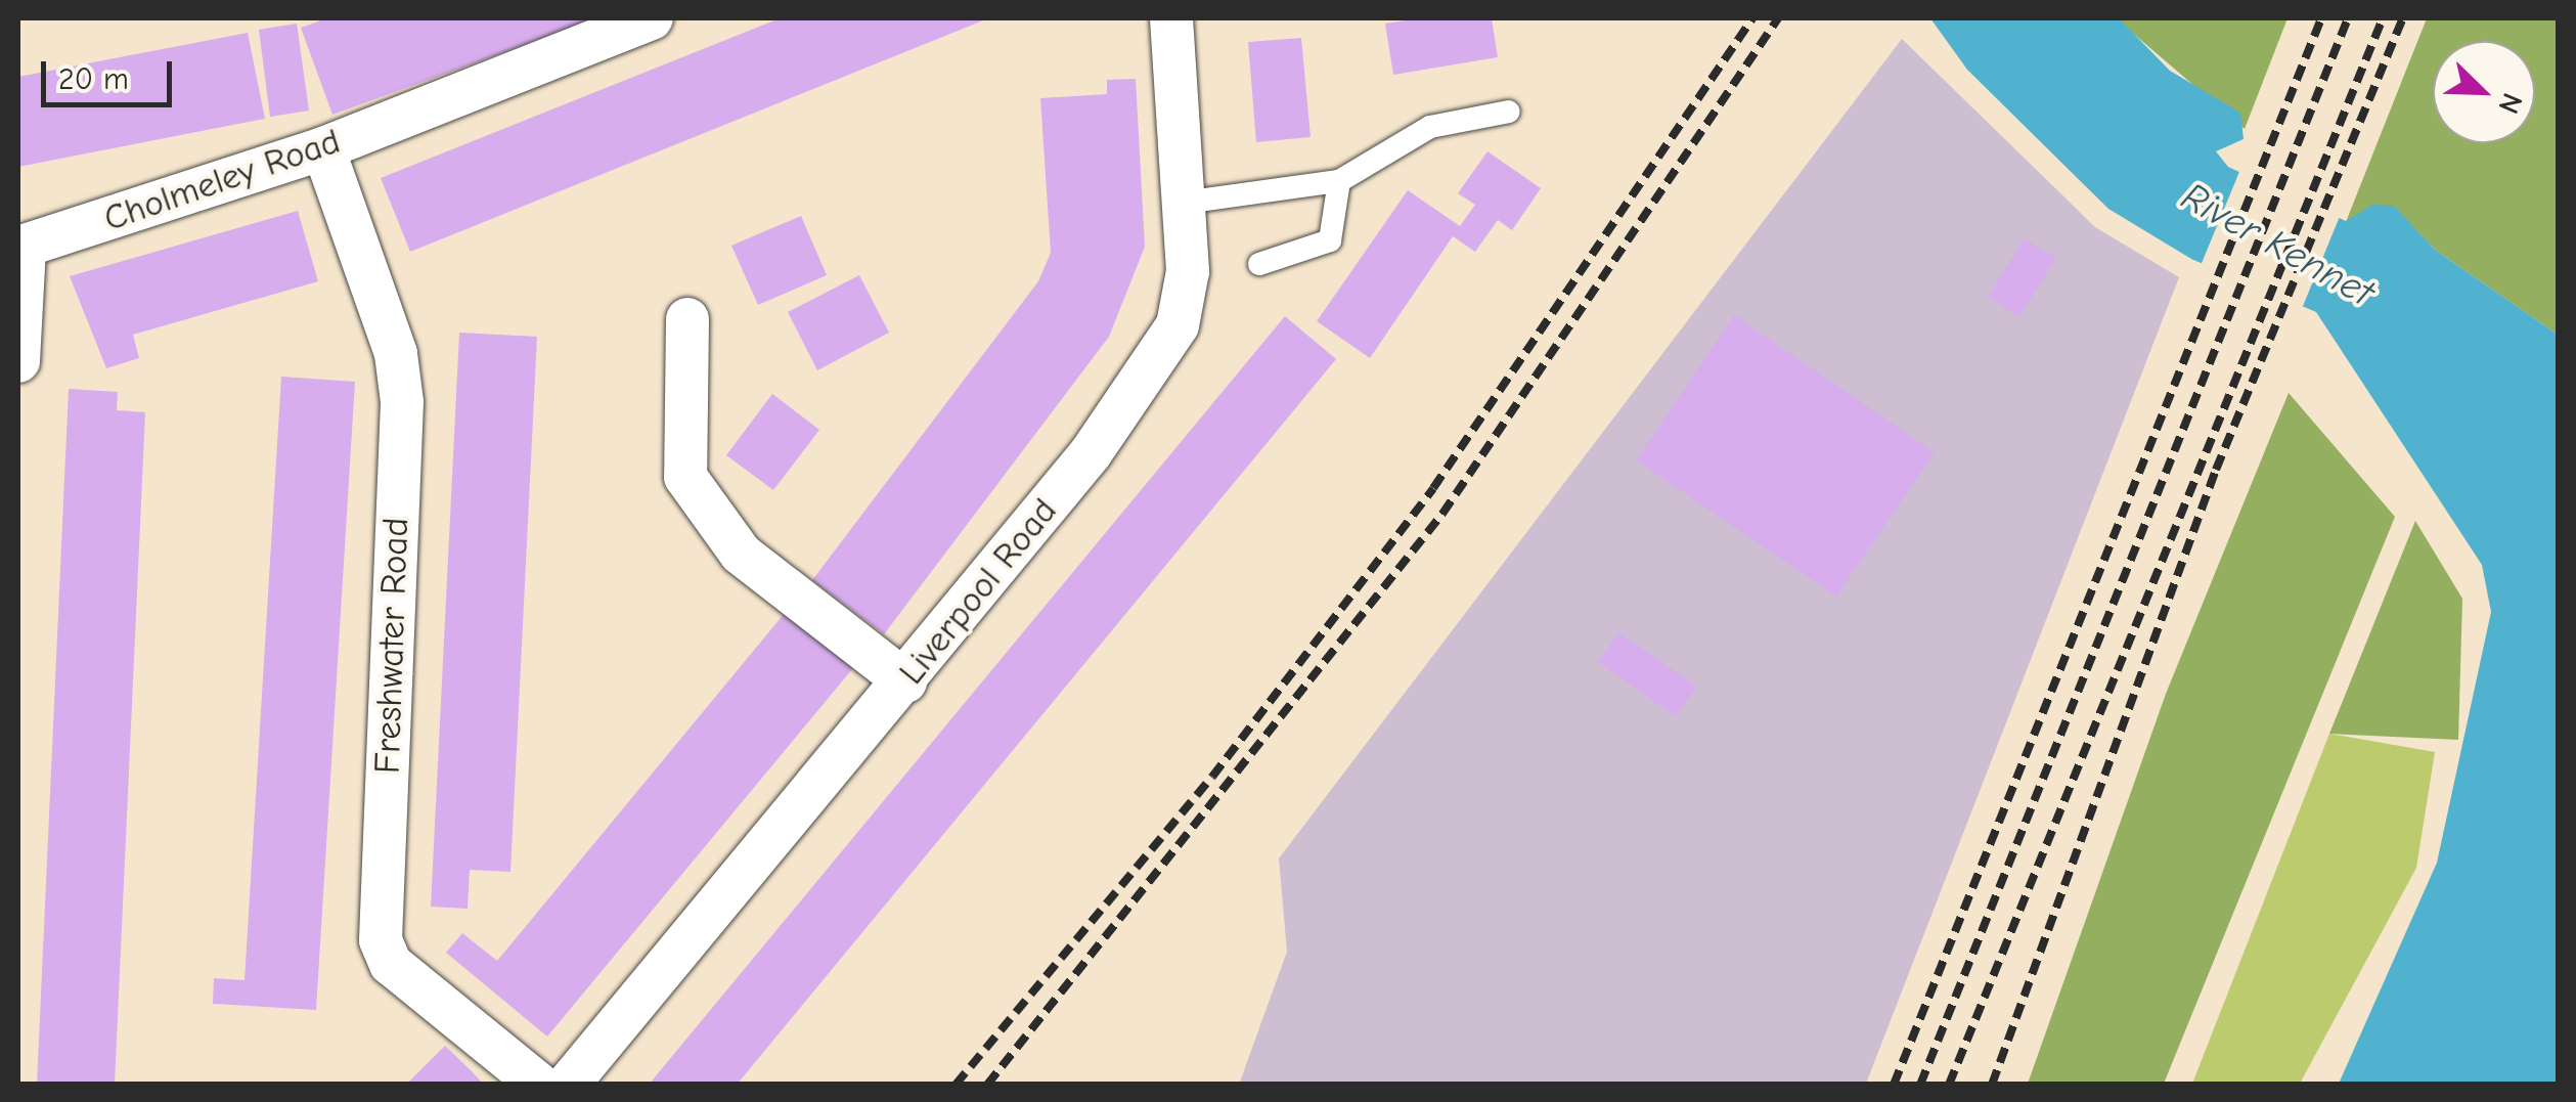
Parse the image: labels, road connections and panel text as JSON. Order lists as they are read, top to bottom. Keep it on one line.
{"streets":{"street":["Cholmeley Road","Liverpool Road","Freshwater Road"]},"crossings":[["Cholmeley Road","Freshwater Road"]],"water":["River Kennet"],"scale_bar":"20 m","north":"bottom right"}
